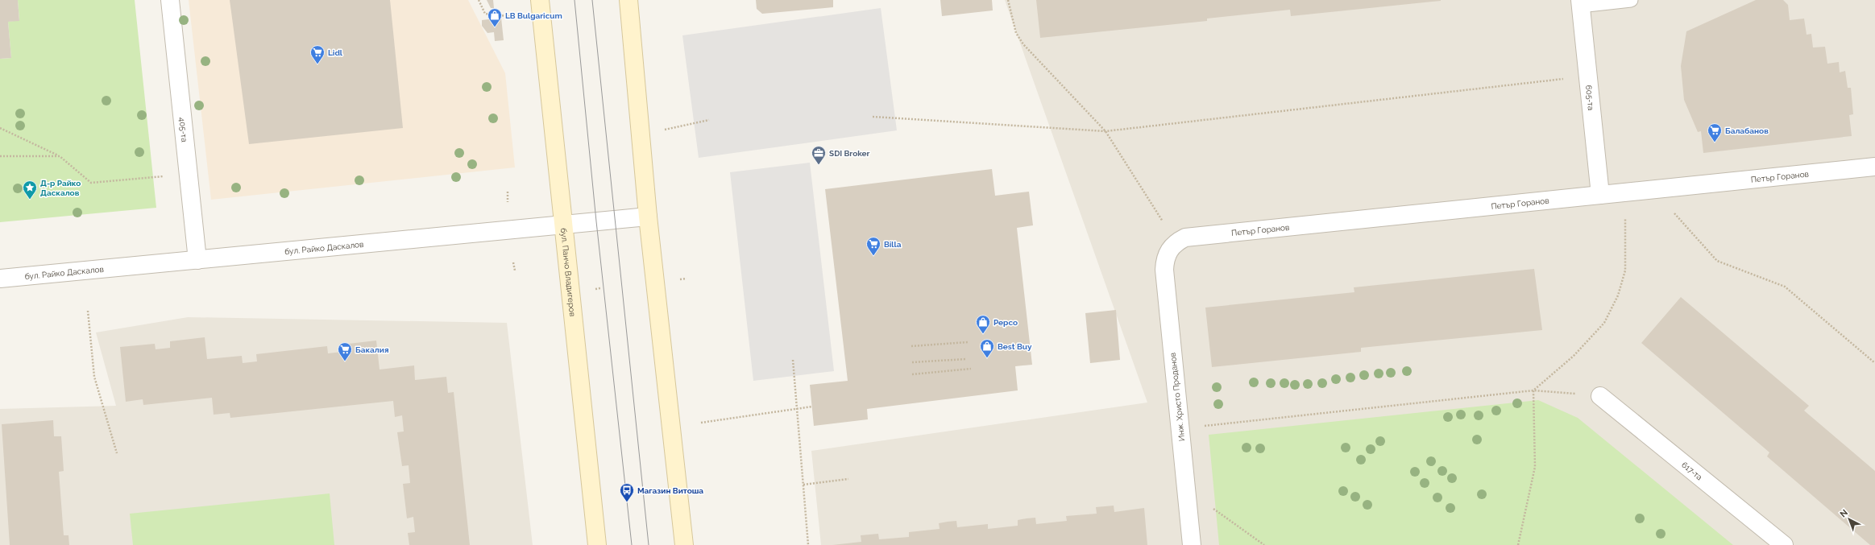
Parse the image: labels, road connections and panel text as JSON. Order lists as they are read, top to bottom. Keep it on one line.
{"streets":{"main road":["бул. Панчо Владигеров"],"street":["605-та","405-та","Петър Горанов","бул. Райко Даскалов","Инж. Христо Проданов","617-та"]},"crossings":[["605-та","Петър Горанов"],["405-та","бул. Райко Даскалов"],["Петър Горанов","Инж. Христо Проданов"],["бул. Райко Даскалов","бул. Панчо Владигеров"]],"places":{"shop":["LB Bulgaricum","Pepco","Best Buy"],"supermarket":["Lidl","Балабанов","Billa","Бакалия"],"office":["SDI Broker"],"place":["Д-р Райко Даскалов"],"bus stop":["Магазин Витоша"]},"north":"top left"}
